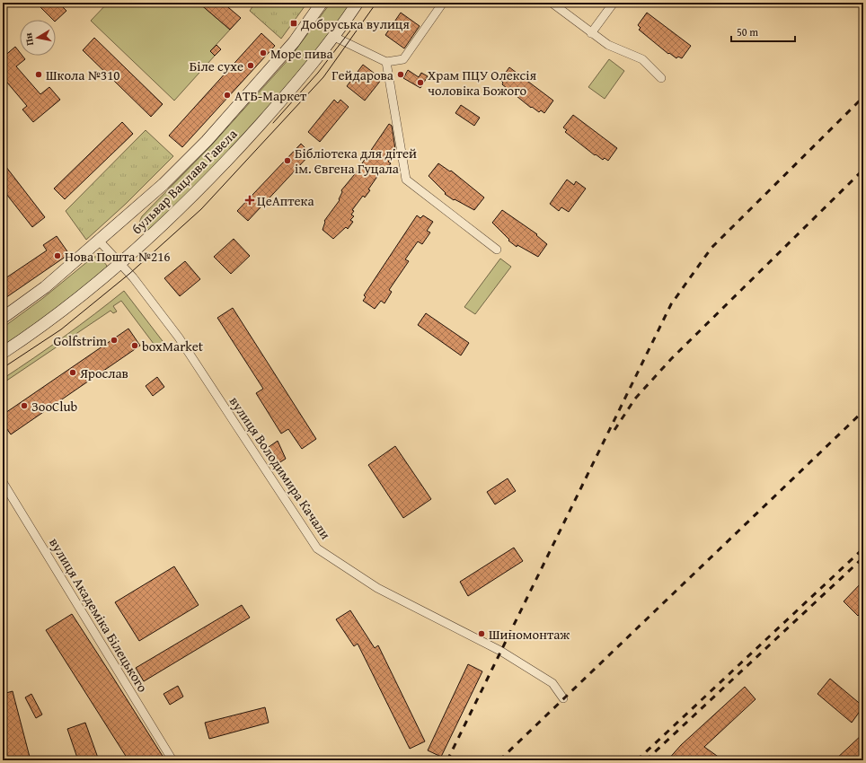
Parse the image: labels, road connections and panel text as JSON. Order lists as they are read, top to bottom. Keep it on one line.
{"streets":{"main road":["бульвар Вацлава Гавела"],"street":["вулиця Володимира Качали","вулиця Академіка Білецького"]},"crossings":[["бульвар Вацлава Гавела","вулиця Володимира Качали"]],"places":{"transit":["Добруська вулиця"],"other":["Море пива","Біле сухе","Школа №310","Гейдарова","Храм ПЦУ Олексія чоловіка Божого","АТБ-Маркет","Бібліотека для дітей ім. Євгена Гуцала","Нова Пошта №216","Golfstrim","boxMarket","Ярослав","ЗооClub","Шиномонтаж"],"health":["ЦеАптека"]},"scale_bar":"50 m","north":"left"}
